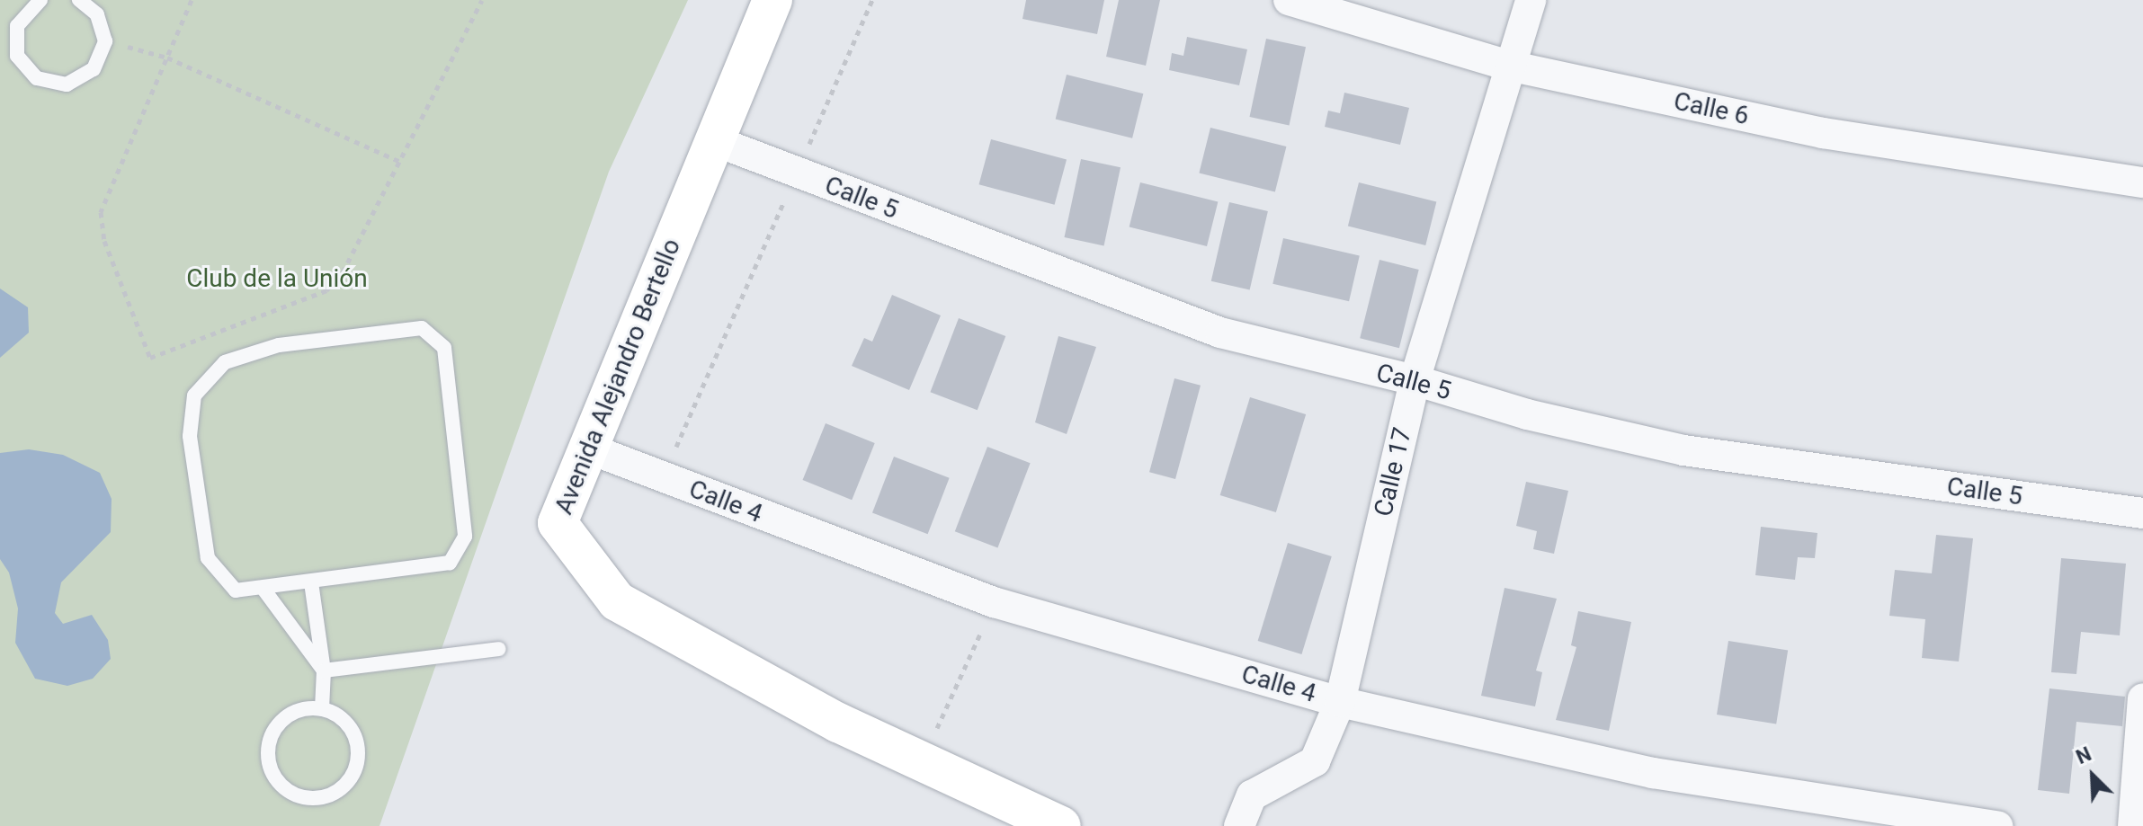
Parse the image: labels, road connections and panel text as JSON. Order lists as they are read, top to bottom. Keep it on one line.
{"streets":{"main road":["Avenida Alejandro Bertello"],"street":["Calle 6","Calle 5","Calle 17","Calle 4"]},"crossings":[["Calle 6","Calle 17"],["Calle 5","Avenida Alejandro Bertello"],["Calle 5","Calle 17"],["Avenida Alejandro Bertello","Calle 4"],["Calle 17","Calle 4"]],"parks":["Club de la Unión"],"north":"top left"}
